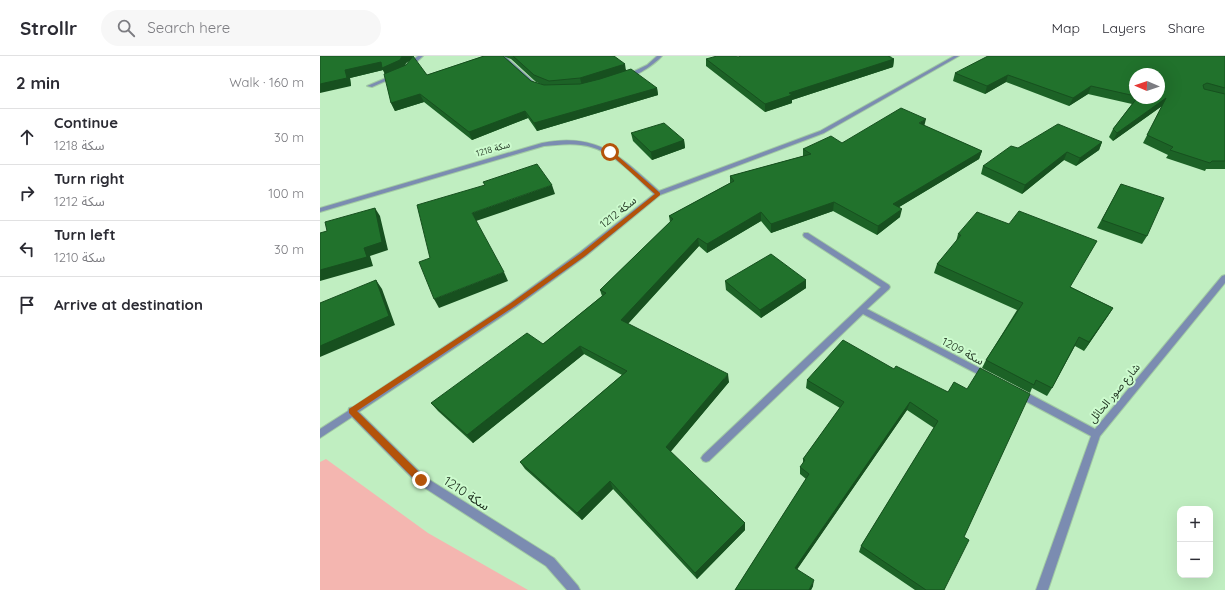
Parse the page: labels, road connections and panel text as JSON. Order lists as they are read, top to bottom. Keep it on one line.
{"streets":{"street":["سكة 1218","سكة 1212","سكة 1209","شارع صور الحائل","سكة 1210"]},"crossings":[["سكة 1218","سكة 1212"],["سكة 1212","سكة 1210"]],"north":"left","page":{"header":"Strollr","search":"Search here","nav":["Map","Layers","Share"],"heading":["2 min","Walk · 160 m"],"list":[["Continue","سكة 1218","30 m"],["Turn right","سكة 1212","100 m"],["Turn left","سكة 1210","30 m"],"Arrive at destination"],"map_buttons":["+","−"]}}
